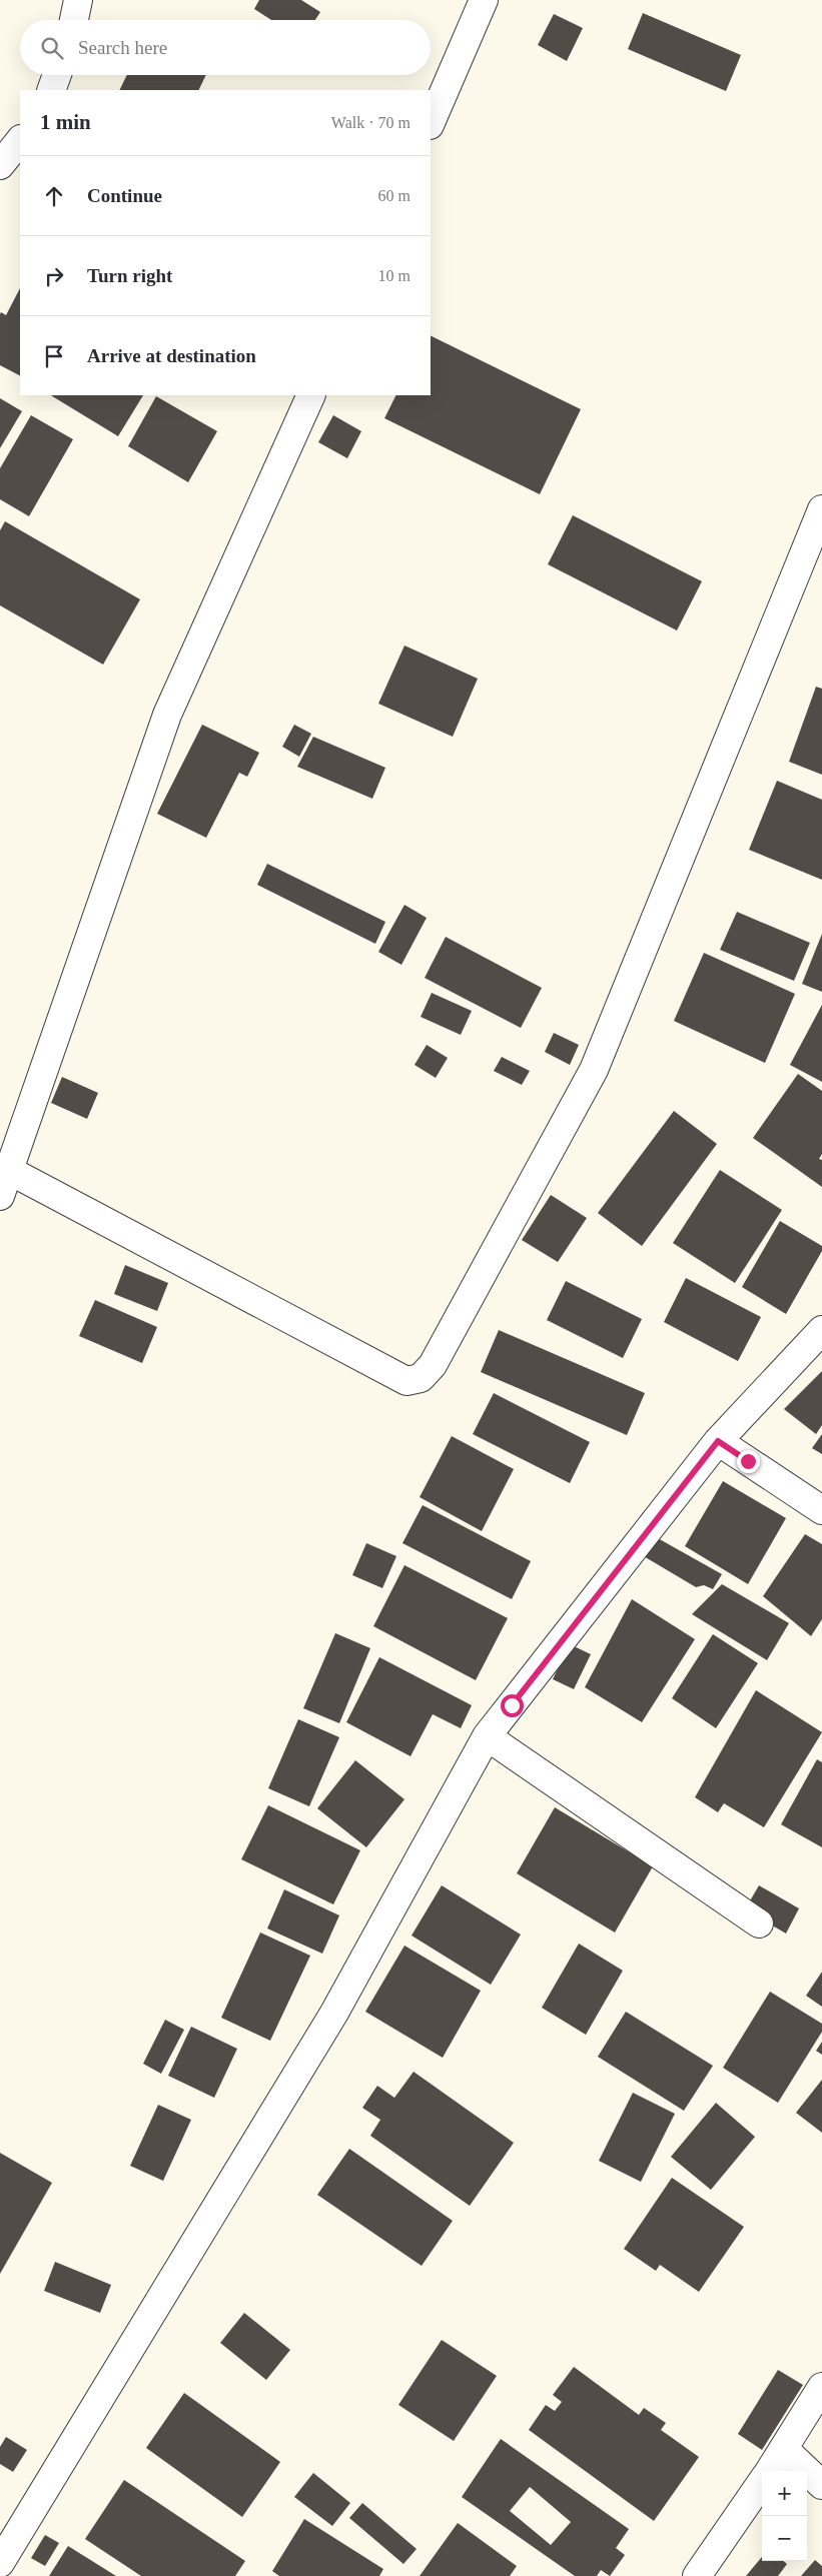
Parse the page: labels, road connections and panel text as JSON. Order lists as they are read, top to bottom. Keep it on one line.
{"page":{"search":"Search here","heading":["1 min","Walk · 70 m"],"list":[["Continue","60 m"],["Turn right","10 m"],"Arrive at destination"],"map_buttons":["+","−"]}}
